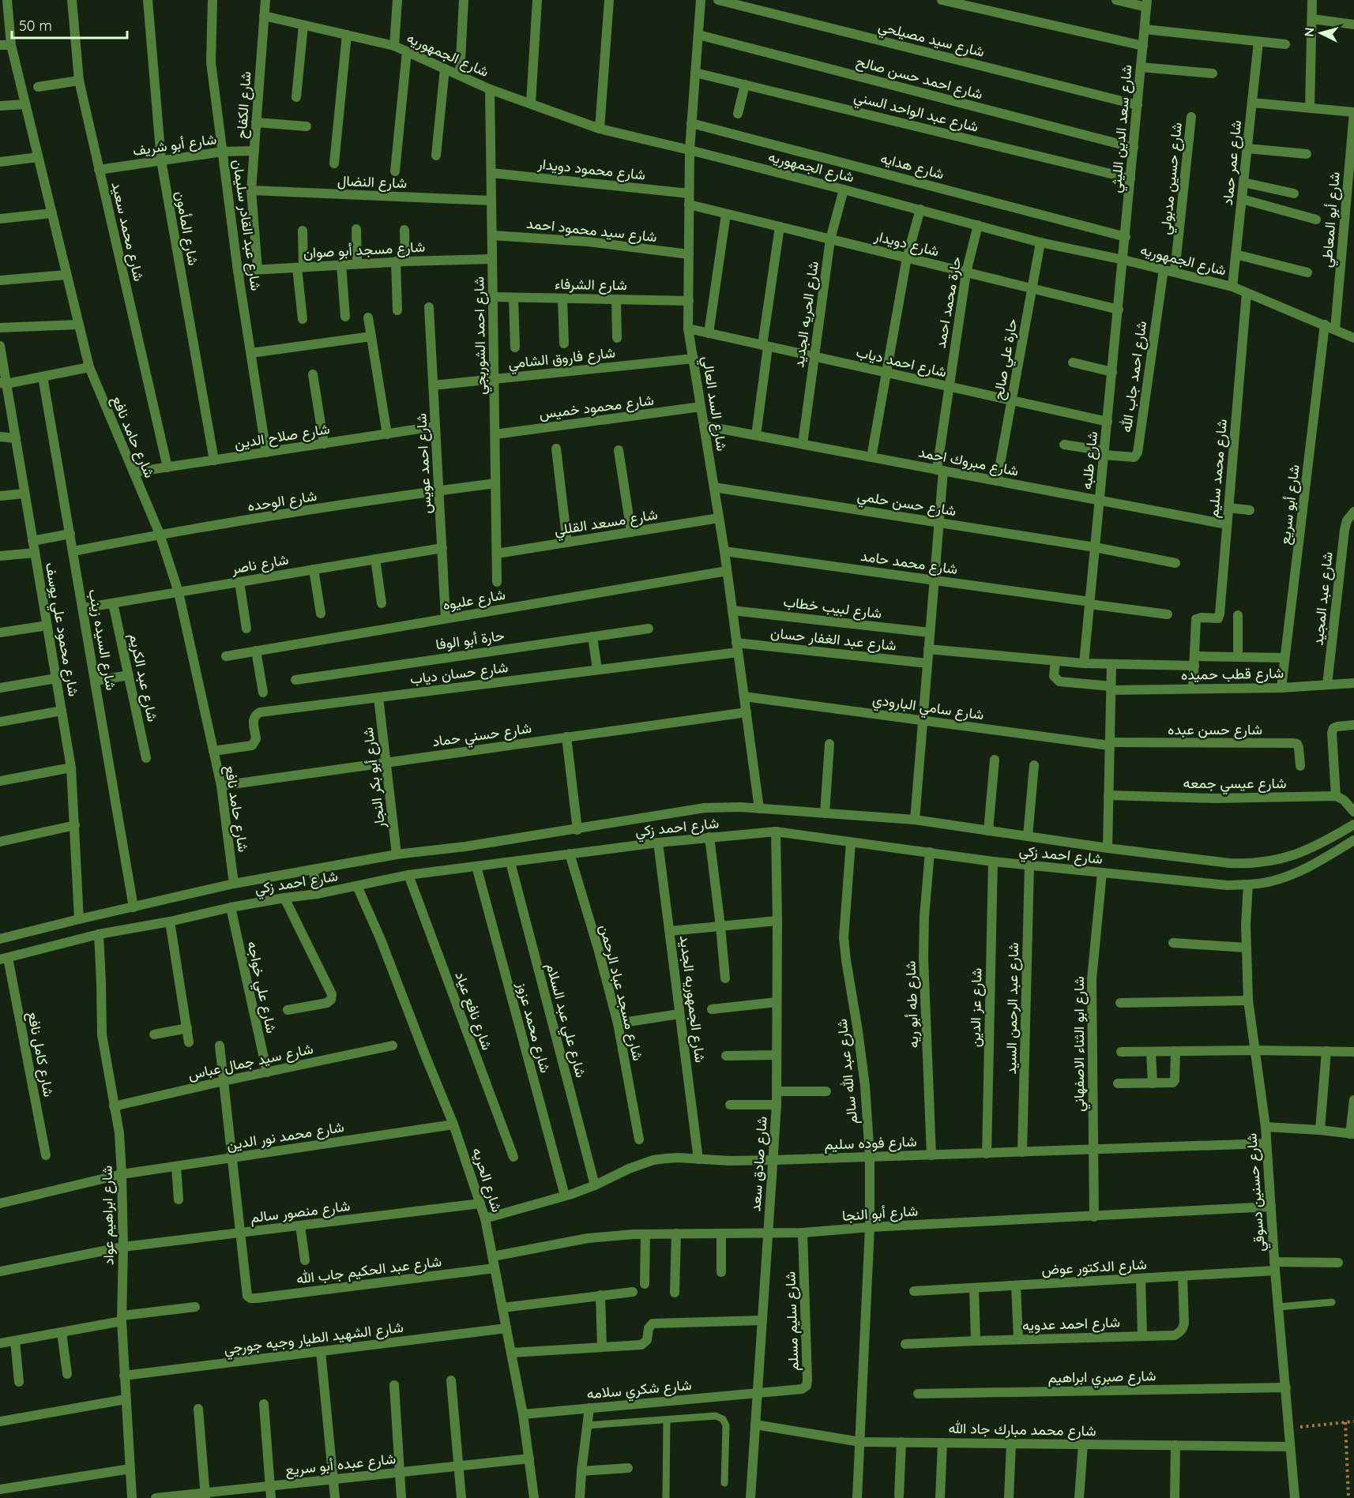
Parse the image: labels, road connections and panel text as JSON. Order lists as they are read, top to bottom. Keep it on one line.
{"streets":{"street":["شارع سيد مصيلحي","شارع الجمهوريه","شارع احمد حسن صالح","شارع الكفاح","شارع عبد الواحد السني","شارع سعد الدين الليثي","شارع أبو شريف","شارع عمر حماد","شارع هدايه","شارع محمود دويدار","شارع حسين مدبولي","شارع النضال","شارع أبو المعاطي","شارع عبد القادر سليمان","شارع المأمون","شارع سيد محمود احمد","شارع محمد سعيد","شارع دويدار","شارع مسجد أبو صوان","شارع الشرفاء","حارة محمد احمد","شارع الحريه الجديد","شارع احمد الشوربجي","شارع فاروق الشامي","حارة علي صالح","شارع احمد دياب","شارع احمد جاب الله","شارع السد العالي","شارع محمود خميس","شارع صلاح الدين","شارع حامد نافع","شارع طلبه","شارع مبروك احمد","شارع احمد عويس","شارع محمد سليم","شارع الوحده","شارع حسن حلمي","شارع أبو سريع","شارع مسعد القللي","شارع محمد حامد","شارع ناصر","شارع عبد المجيد","شارع عليوه","شارع لبيب خطاب","شارع محمود علي يوسف","شارع عبد الغفار حسان","شارع السيده زينب","حارة أبو الوفا","شارع حسان دياب","شارع قطب حميده","شارع عبد الكريم","شارع سامي البارودي","شارع حسن عبده","شارع حسني حماد","شارع أبو بكر النجار","شارع عيسي جمعه","شارع احمد زكي","شارع علي خواجه","شارع مسجد عباد الرحمن","شارع الجمهوريه الجديد","شارع طه أبو ريه","شارع عز الدين","شارع عبد الرحمن السيد","شارع نافع عياد","شارع علي عبد السلام","شارع محمد عزوز","شارع ابو الثناء الاصفهاني","شارع كامل نافع","شارع سيد جمال عباس","شارع عبد الله سالم","شارع محمد نور الدين","شارع فوده سليم","شارع صادق سعد","شارع الحريه","شارع حسنين دسوقي","شارع منصور سالم","شارع أبو النجا","شارع ابراهيم عواد","شارع الدكتور عوض","شارع عبد الحكيم جاب الله","شارع سليم مسلم","شارع احمد عدويه","شارع الشهيد الطيار وجيه جورجي","شارع صبري ابراهيم","شارع شكري سلامه","شارع محمد مبارك جاد الله","شارع عبده أبو سريع"]},"crossings":[["شارع سيد مصيلحي","شارع سعد الدين الليثي"],["شارع الجمهوريه","شارع الكفاح"],["شارع الجمهوريه","شارع سعد الدين الليثي"],["شارع الجمهوريه","شارع عمر حماد"],["شارع الجمهوريه","شارع حسين مدبولي"],["شارع الجمهوريه","شارع أبو المعاطي"],["شارع الجمهوريه","حارة محمد احمد"],["شارع الجمهوريه","شارع الحريه الجديد"],["شارع الجمهوريه","شارع احمد الشوربجي"],["شارع الجمهوريه","حارة علي صالح"],["شارع الجمهوريه","شارع احمد جاب الله"],["شارع الجمهوريه","شارع السد العالي"],["شارع الجمهوريه","شارع طلبه"],["شارع الجمهوريه","شارع محمد سليم"],["شارع الجمهوريه","شارع أبو سريع"],["شارع احمد حسن صالح","شارع سعد الدين الليثي"],["شارع احمد حسن صالح","شارع السد العالي"],["شارع الكفاح","شارع أبو شريف"],["شارع الكفاح","شارع النضال"],["شارع الكفاح","شارع مسجد أبو صوان"],["شارع عبد الواحد السني","شارع سعد الدين الليثي"],["شارع عبد الواحد السني","شارع السد العالي"],["شارع سعد الدين الليثي","شارع هدايه"],["شارع سعد الدين الليثي","شارع طلبه"],["شارع أبو شريف","شارع عبد القادر سليمان"],["شارع أبو شريف","شارع المأمون"],["شارع أبو شريف","شارع محمد سعيد"],["شارع هدايه","شارع السد العالي"],["شارع محمود دويدار","شارع احمد الشوربجي"],["شارع محمود دويدار","شارع السد العالي"],["شارع النضال","شارع احمد الشوربجي"],["شارع عبد القادر سليمان","شارع مسجد أبو صوان"],["شارع عبد القادر سليمان","شارع صلاح الدين"],["شارع المأمون","شارع صلاح الدين"],["شارع سيد محمود احمد","شارع احمد الشوربجي"],["شارع سيد محمود احمد","شارع السد العالي"],["شارع محمد سعيد","شارع صلاح الدين"],["شارع دويدار","حارة محمد احمد"],["شارع دويدار","شارع الحريه الجديد"],["شارع دويدار","حارة علي صالح"],["شارع دويدار","شارع السد العالي"],["شارع دويدار","شارع طلبه"],["شارع مسجد أبو صوان","شارع احمد الشوربجي"],["شارع الشرفاء","شارع احمد الشوربجي"],["شارع الشرفاء","شارع السد العالي"],["حارة محمد احمد","شارع احمد دياب"],["حارة محمد احمد","شارع مبروك احمد"],["حارة محمد احمد","شارع حسن حلمي"],["حارة محمد احمد","شارع محمد حامد"],["حارة محمد احمد","شارع لبيب خطاب"],["حارة محمد احمد","شارع عبد الغفار حسان"],["حارة محمد احمد","شارع سامي البارودي"],["حارة محمد احمد","شارع احمد زكي"],["شارع الحريه الجديد","شارع احمد دياب"],["شارع الحريه الجديد","شارع مبروك احمد"],["شارع احمد الشوربجي","شارع فاروق الشامي"],["شارع احمد الشوربجي","شارع محمود خميس"],["شارع احمد الشوربجي","شارع الوحده"],["شارع احمد الشوربجي","شارع مسعد القللي"],["شارع فاروق الشامي","شارع السد العالي"],["شارع فاروق الشامي","شارع احمد عويس"],["حارة علي صالح","شارع احمد دياب"],["حارة علي صالح","شارع مبروك احمد"],["شارع احمد دياب","شارع السد العالي"],["شارع احمد دياب","شارع طلبه"],["شارع احمد جاب الله","شارع طلبه"],["شارع السد العالي","شارع محمود خميس"],["شارع السد العالي","شارع مبروك احمد"],["شارع السد العالي","شارع حسن حلمي"],["شارع السد العالي","شارع مسعد القللي"],["شارع السد العالي","شارع محمد حامد"],["شارع السد العالي","شارع عليوه"],["شارع السد العالي","شارع لبيب خطاب"],["شارع السد العالي","شارع عبد الغفار حسان"],["شارع السد العالي","شارع حسان دياب"],["شارع السد العالي","شارع سامي البارودي"],["شارع السد العالي","شارع حسني حماد"],["شارع السد العالي","شارع احمد زكي"],["شارع صلاح الدين","شارع حامد نافع"],["شارع صلاح الدين","شارع احمد عويس"],["شارع حامد نافع","شارع الوحده"],["شارع حامد نافع","شارع ناصر"],["شارع حامد نافع","شارع حسان دياب"],["شارع حامد نافع","شارع حسني حماد"],["شارع حامد نافع","شارع احمد زكي"],["شارع طلبه","شارع مبروك احمد"],["شارع طلبه","شارع حسن حلمي"],["شارع طلبه","شارع محمد حامد"],["شارع مبروك احمد","شارع محمد سليم"],["شارع احمد عويس","شارع الوحده"],["شارع احمد عويس","شارع ناصر"],["شارع احمد عويس","شارع عليوه"],["شارع الوحده","شارع السيده زينب"],["شارع أبو سريع","شارع قطب حميده"],["شارع ناصر","شارع السيده زينب"],["شارع ناصر","شارع عبد الكريم"],["شارع عبد المجيد","شارع قطب حميده"],["شارع محمود علي يوسف","شارع احمد زكي"],["شارع عبد الغفار حسان","شارع حسان دياب"],["شارع السيده زينب","شارع احمد زكي"],["شارع حسان دياب","شارع أبو بكر النجار"],["شارع سامي البارودي","شارع حسن عبده"],["شارع حسني حماد","شارع أبو بكر النجار"],["شارع أبو بكر النجار","شارع احمد زكي"],["شارع احمد زكي","شارع علي خواجه"],["شارع احمد زكي","شارع مسجد عباد الرحمن"],["شارع احمد زكي","شارع الجمهوريه الجديد"],["شارع احمد زكي","شارع طه أبو ريه"],["شارع احمد زكي","شارع عز الدين"],["شارع احمد زكي","شارع عبد الرحمن السيد"],["شارع احمد زكي","شارع نافع عياد"],["شارع احمد زكي","شارع علي عبد السلام"],["شارع احمد زكي","شارع محمد عزوز"],["شارع احمد زكي","شارع ابو الثناء الاصفهاني"],["شارع احمد زكي","شارع كامل نافع"],["شارع احمد زكي","شارع عبد الله سالم"],["شارع احمد زكي","شارع صادق سعد"],["شارع احمد زكي","شارع الحريه"],["شارع احمد زكي","شارع حسنين دسوقي"],["شارع احمد زكي","شارع ابراهيم عواد"],["شارع علي خواجه","شارع سيد جمال عباس"],["شارع الجمهوريه الجديد","شارع فوده سليم"],["شارع طه أبو ريه","شارع فوده سليم"],["شارع عز الدين","شارع فوده سليم"],["شارع عبد الرحمن السيد","شارع فوده سليم"],["شارع علي عبد السلام","شارع فوده سليم"],["شارع محمد عزوز","شارع فوده سليم"],["شارع ابو الثناء الاصفهاني","شارع فوده سليم"],["شارع ابو الثناء الاصفهاني","شارع أبو النجا"],["شارع سيد جمال عباس","شارع ابراهيم عواد"],["شارع عبد الله سالم","شارع فوده سليم"],["شارع عبد الله سالم","شارع أبو النجا"],["شارع عبد الله سالم","شارع محمد مبارك جاد الله"],["شارع محمد نور الدين","شارع الحريه"],["شارع محمد نور الدين","شارع ابراهيم عواد"],["شارع فوده سليم","شارع صادق سعد"],["شارع فوده سليم","شارع الحريه"],["شارع فوده سليم","شارع حسنين دسوقي"],["شارع صادق سعد","شارع أبو النجا"],["شارع صادق سعد","شارع سليم مسلم"],["شارع صادق سعد","شارع شكري سلامه"],["شارع صادق سعد","شارع محمد مبارك جاد الله"],["شارع الحريه","شارع منصور سالم"],["شارع الحريه","شارع أبو النجا"],["شارع الحريه","شارع عبد الحكيم جاب الله"],["شارع الحريه","شارع الشهيد الطيار وجيه جورجي"],["شارع الحريه","شارع شكري سلامه"],["شارع الحريه","شارع عبده أبو سريع"],["شارع حسنين دسوقي","شارع أبو النجا"],["شارع حسنين دسوقي","شارع الدكتور عوض"],["شارع حسنين دسوقي","شارع صبري ابراهيم"],["شارع حسنين دسوقي","شارع محمد مبارك جاد الله"],["شارع منصور سالم","شارع ابراهيم عواد"],["شارع منصور سالم","شارع عبد الحكيم جاب الله"],["شارع أبو النجا","شارع سليم مسلم"],["شارع ابراهيم عواد","شارع الشهيد الطيار وجيه جورجي"],["شارع الدكتور عوض","شارع احمد عدويه"],["شارع سليم مسلم","شارع شكري سلامه"]],"scale_bar":"50 m","north":"left"}
